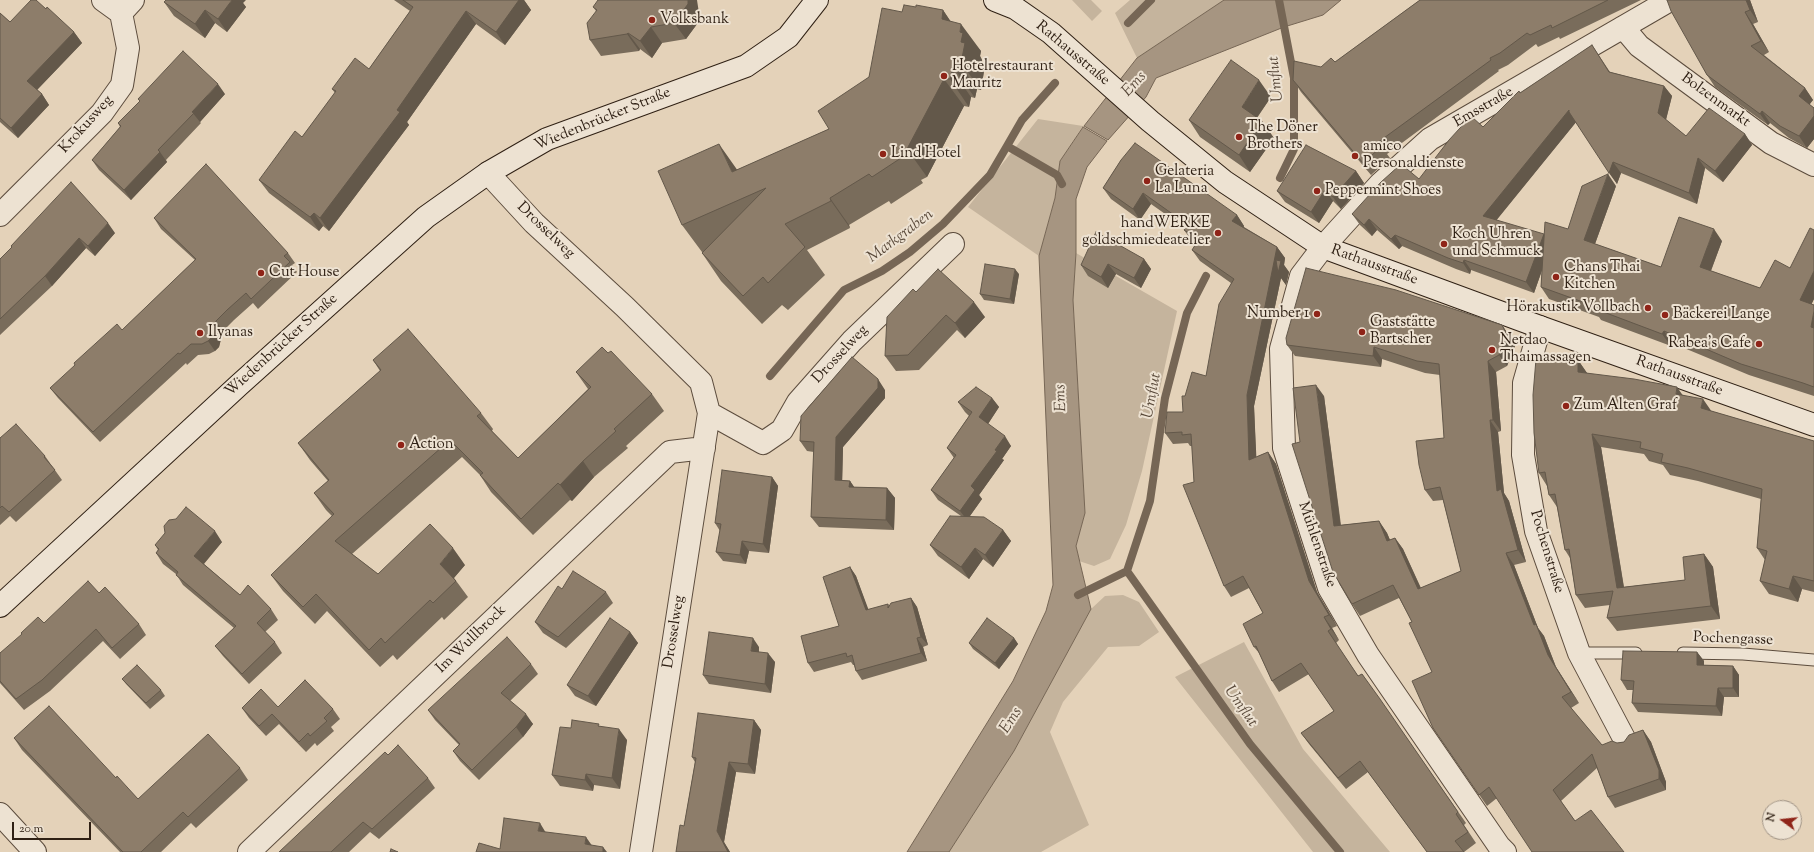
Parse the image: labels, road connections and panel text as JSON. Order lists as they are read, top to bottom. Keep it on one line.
{"streets":{"street":["Rathausstraße","Bolzenmarkt","Emsstraße","Wiedenbrücker Straße","Krokusweg","Drosselweg","Mühlenstraße","Pochenstraße","Im Wullbrock"],"lane":["Pochengasse"]},"crossings":[["Rathausstraße","Emsstraße"],["Rathausstraße","Mühlenstraße"],["Rathausstraße","Pochenstraße"],["Bolzenmarkt","Emsstraße"],["Emsstraße","Mühlenstraße"],["Wiedenbrücker Straße","Drosselweg"],["Drosselweg","Im Wullbrock"]],"water":["Umflut","Ems","Markgraben"],"places":["Volksbank","Hotelrestaurant Mauritz","The Döner Brothers","Lind Hotel","amico Personaldienste","Gelateria La Luna","Peppermint Shoes","handWERKE goldschmiedeatelier","Koch Uhren und Schmuck","Cut House","Chans Thai Kitchen","Hörakustik Vollbach","Number 1","Bäckerei Lange","Gaststätte Bartscher","Ilyanas","Rabea's Cafe","Netdao Thaimassagen","Zum Alten Graf","Action"],"scale_bar":"20 m","north":"left"}
